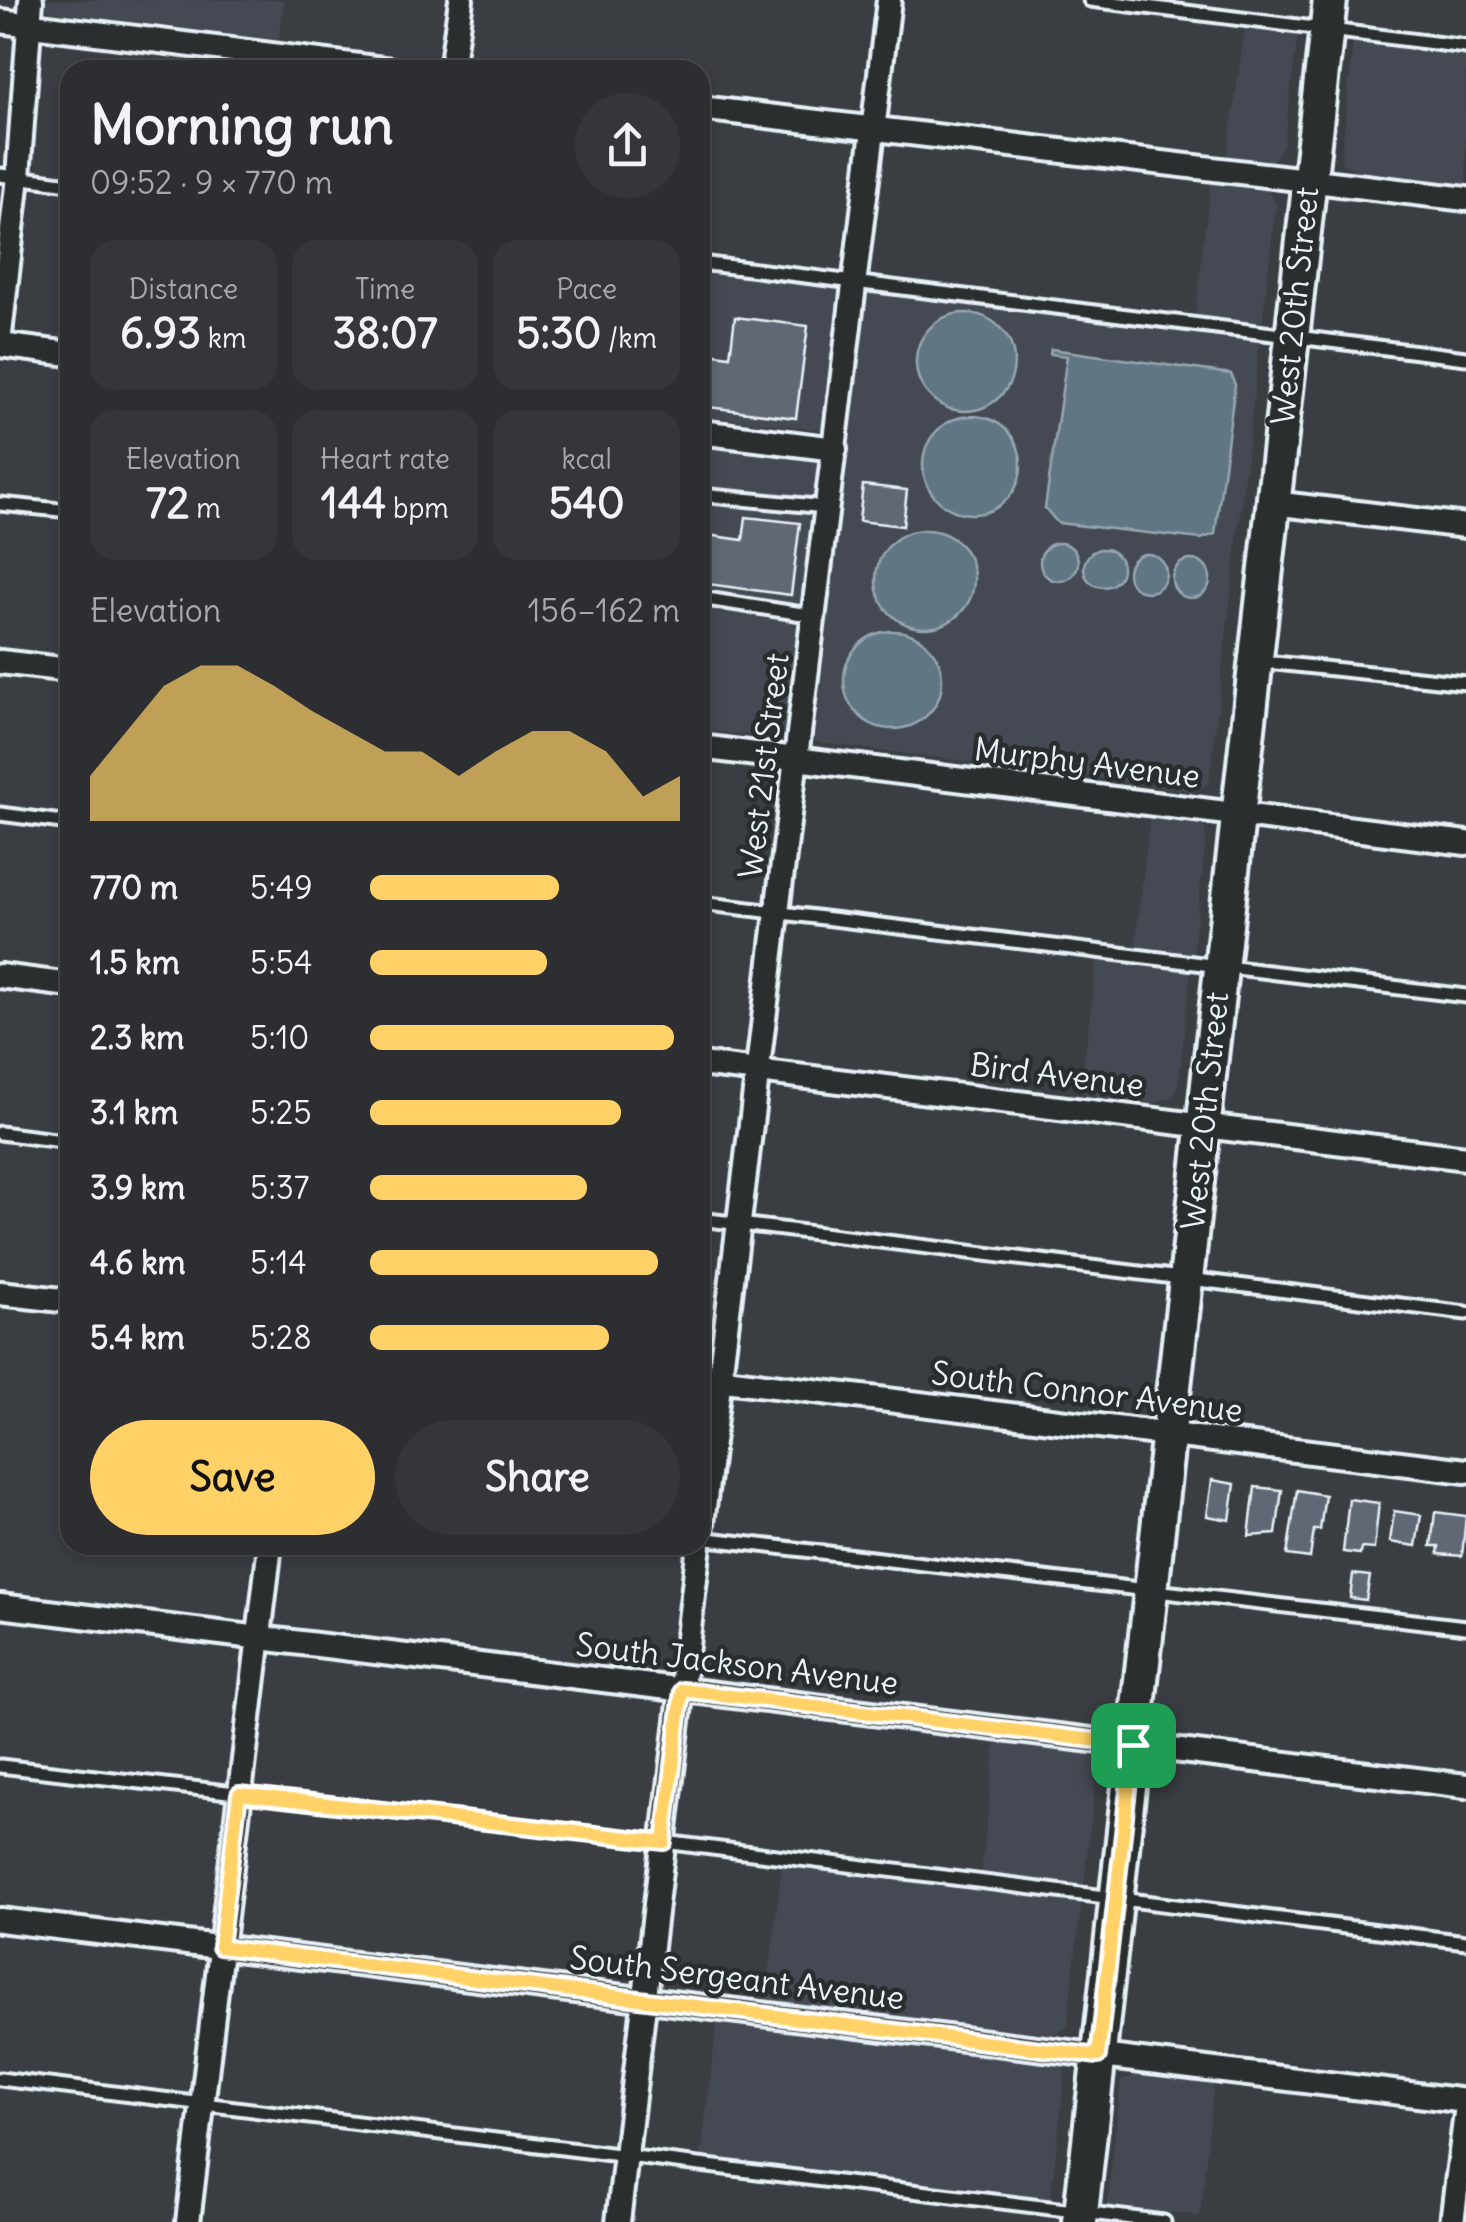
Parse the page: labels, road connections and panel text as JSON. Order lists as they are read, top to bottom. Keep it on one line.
{"streets":{"main road":["West 20th Street"],"street":["Murphy Avenue","West 21st Street","Bird Avenue","South Connor Avenue","South Jackson Avenue","South Sergeant Avenue"]},"crossings":[["West 20th Street","Murphy Avenue"],["West 20th Street","Bird Avenue"],["West 20th Street","South Connor Avenue"],["West 20th Street","South Jackson Avenue"],["West 20th Street","South Sergeant Avenue"],["Murphy Avenue","West 21st Street"],["West 21st Street","Bird Avenue"],["West 21st Street","South Connor Avenue"],["West 21st Street","South Jackson Avenue"],["West 21st Street","South Sergeant Avenue"]],"page":{"heading":["Morning run","09:52 · 9 × 770 m"],"stats":[["Distance","6.93 km"],["Time","38:07"],["Pace","5:30 /km"],["Elevation","72 m"],["Heart rate","144 bpm"],["kcal","540"]],"chart":["Elevation","156–162 m"],"list":[{"name":"770 m","note":"5:49"},{"name":"1.5 km","note":"5:54"},{"name":"2.3 km","note":"5:10"},{"name":"3.1 km","note":"5:25"},{"name":"3.9 km","note":"5:37"},{"name":"4.6 km","note":"5:14"},{"name":"5.4 km","note":"5:28"}],"buttons":["Save","Share"]}}
